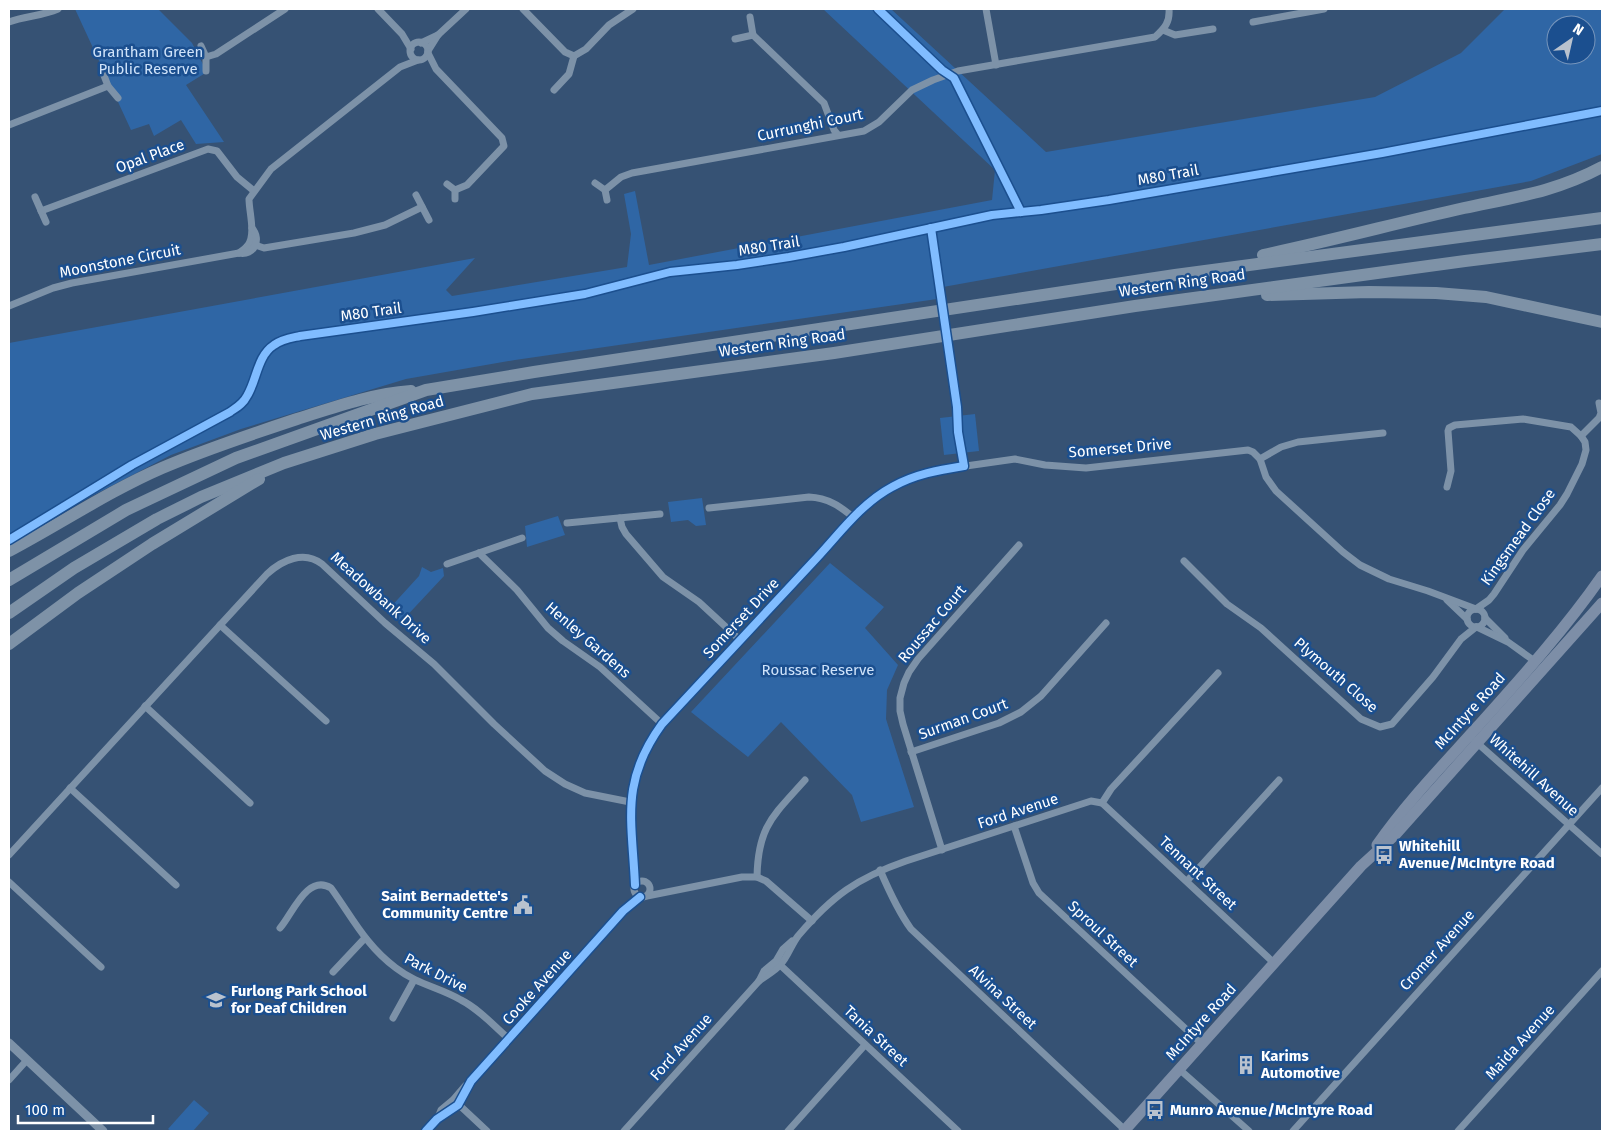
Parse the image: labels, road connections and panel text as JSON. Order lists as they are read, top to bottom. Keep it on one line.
{"streets":{"highway":["Western Ring Road"],"main road":["McIntyre Road"],"street":["Currunghi Court","Opal Place","Moonstone Circuit","Somerset Drive","Kingsmead Close","Meadowbank Drive","Roussac Court","Henley Gardens","Plymouth Close","Surman Court","Whitehill Avenue","Ford Avenue","Tennant Street","Sproul Street","Cromer Avenue","Park Drive","Cooke Avenue","Alvina Street","Tania Street","Maida Avenue"],"cycle path":["M80 Trail"]},"crossings":[["Somerset Drive","Meadowbank Drive"],["Somerset Drive","Henley Gardens"],["Somerset Drive","Cooke Avenue"],["Kingsmead Close","Plymouth Close"],["Roussac Court","Surman Court"],["Roussac Court","Ford Avenue"],["McIntyre Road","Whitehill Avenue"],["McIntyre Road","Tennant Street"],["McIntyre Road","Sproul Street"],["McIntyre Road","Alvina Street"],["Whitehill Avenue","Cromer Avenue"],["Ford Avenue","Tennant Street"],["Ford Avenue","Sproul Street"],["Ford Avenue","Alvina Street"],["Ford Avenue","Tania Street"],["Park Drive","Cooke Avenue"]],"parks":["Grantham Green Public Reserve","Roussac Reserve"],"places":{"bus stop":["Whitehill Avenue/McIntyre Road","Munro Avenue/McIntyre Road"],"public building":["Saint Bernadette's Community Centre"],"school or university":["Furlong Park School for Deaf Children"],"building":["Karims Automotive"]},"scale_bar":"100 m","north":"top right"}
